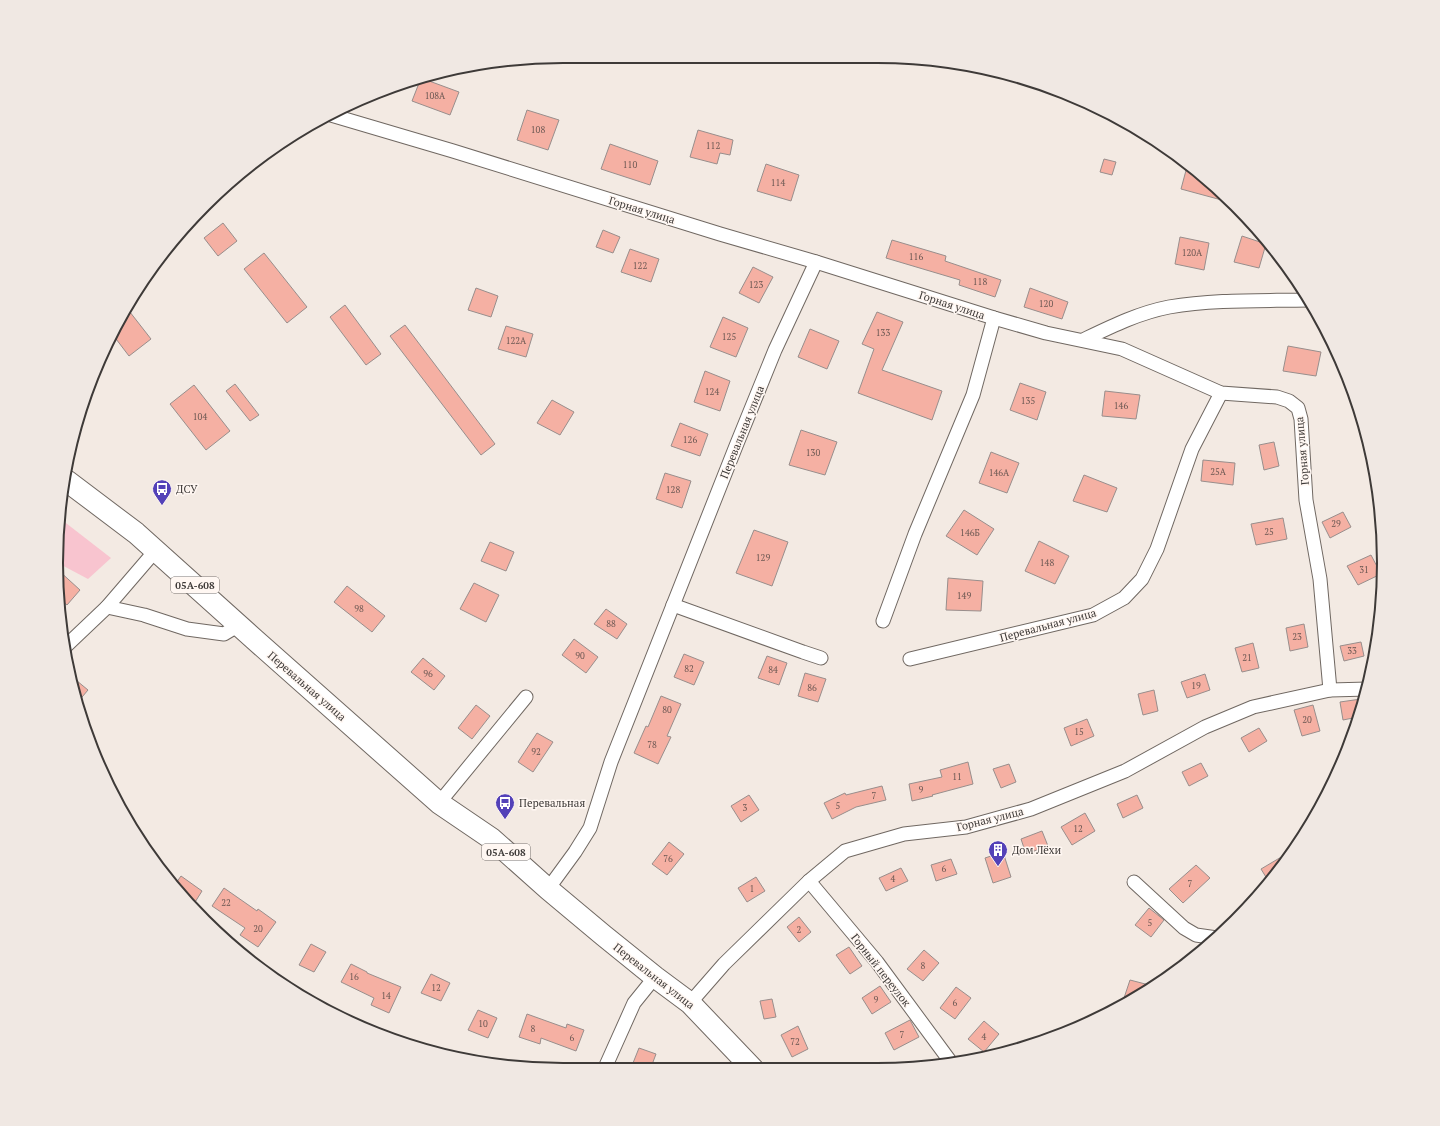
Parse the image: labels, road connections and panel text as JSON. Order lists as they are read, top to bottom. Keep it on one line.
{"streets":{"highway":["Перевальная улица","05А-608"],"street":["Горная улица","Горный переулок"]},"crossings":[["Горная улица","Перевальная улица"],["Горная улица","Горный переулок"]],"places":{"bus stop":["ДСУ","Перевальная"],"building":["Дом Лёхи"]},"house_numbers":["108А","108","112","110","114","120А","116","122","118","123","120","133","125","122А","124","135","146","104","126","130","25А","146А","128","29","25","146Б","129","148","31","149","98","88","23","33","90","21","82","84","96","19","86","80","20","15","78","92","11","9","7","5","3","12","76","6","4","7","1","22","5","20","2","8","16","12","14","9","6","10","8","7","4","6","72"]}
